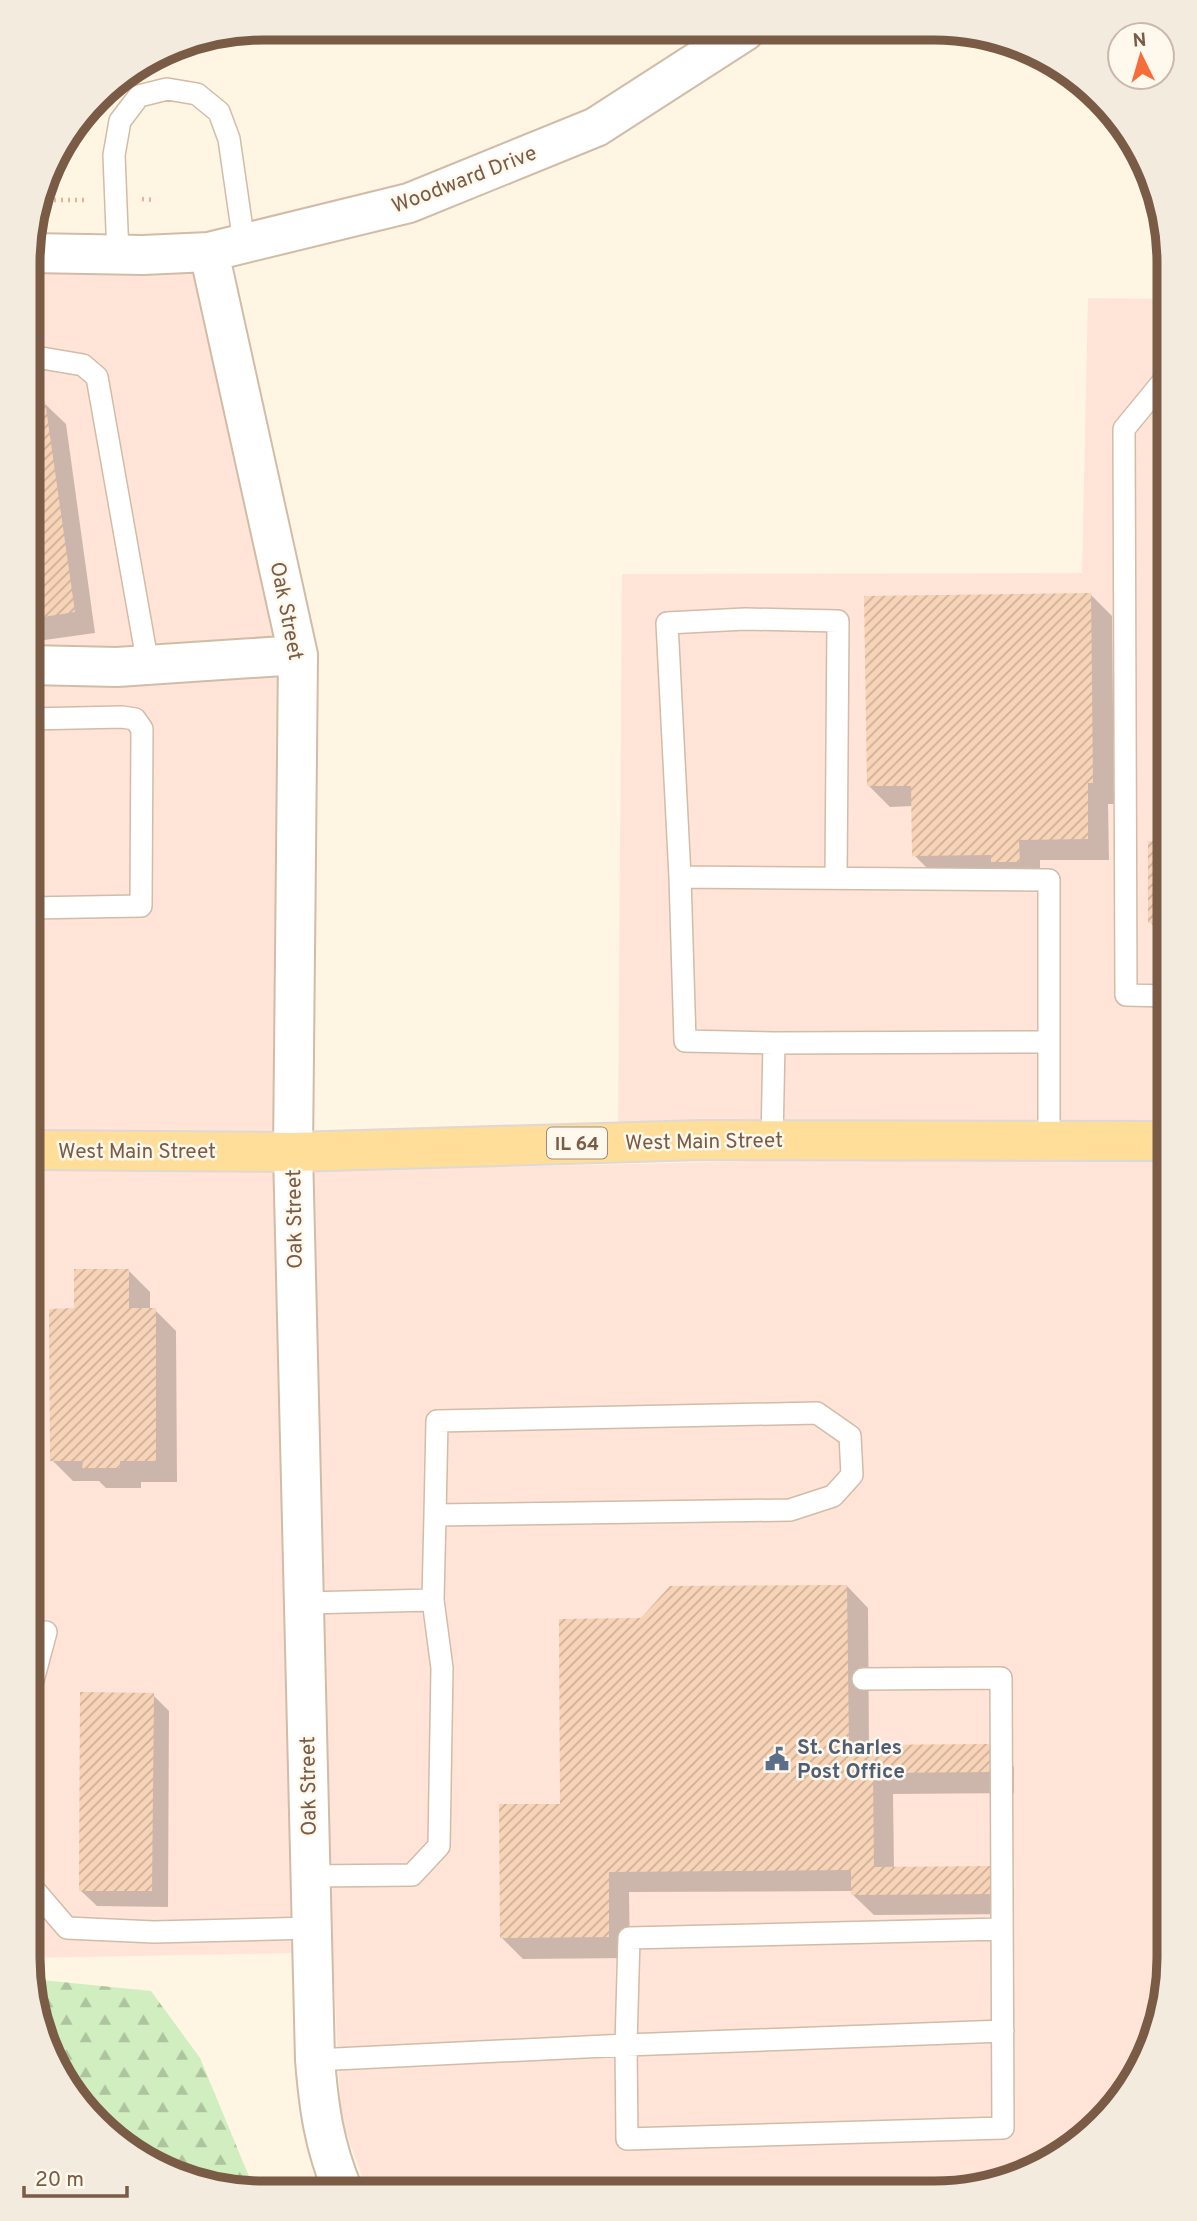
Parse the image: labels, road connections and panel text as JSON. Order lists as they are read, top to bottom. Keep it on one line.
{"streets":{"main road":["West Main Street","IL 64"],"street":["Woodward Drive","Oak Street"]},"crossings":[["Woodward Drive","Oak Street"],["Oak Street","West Main Street"]],"places":{"public building":["St. Charles Post Office"]},"scale_bar":"20 m","north":"top"}
